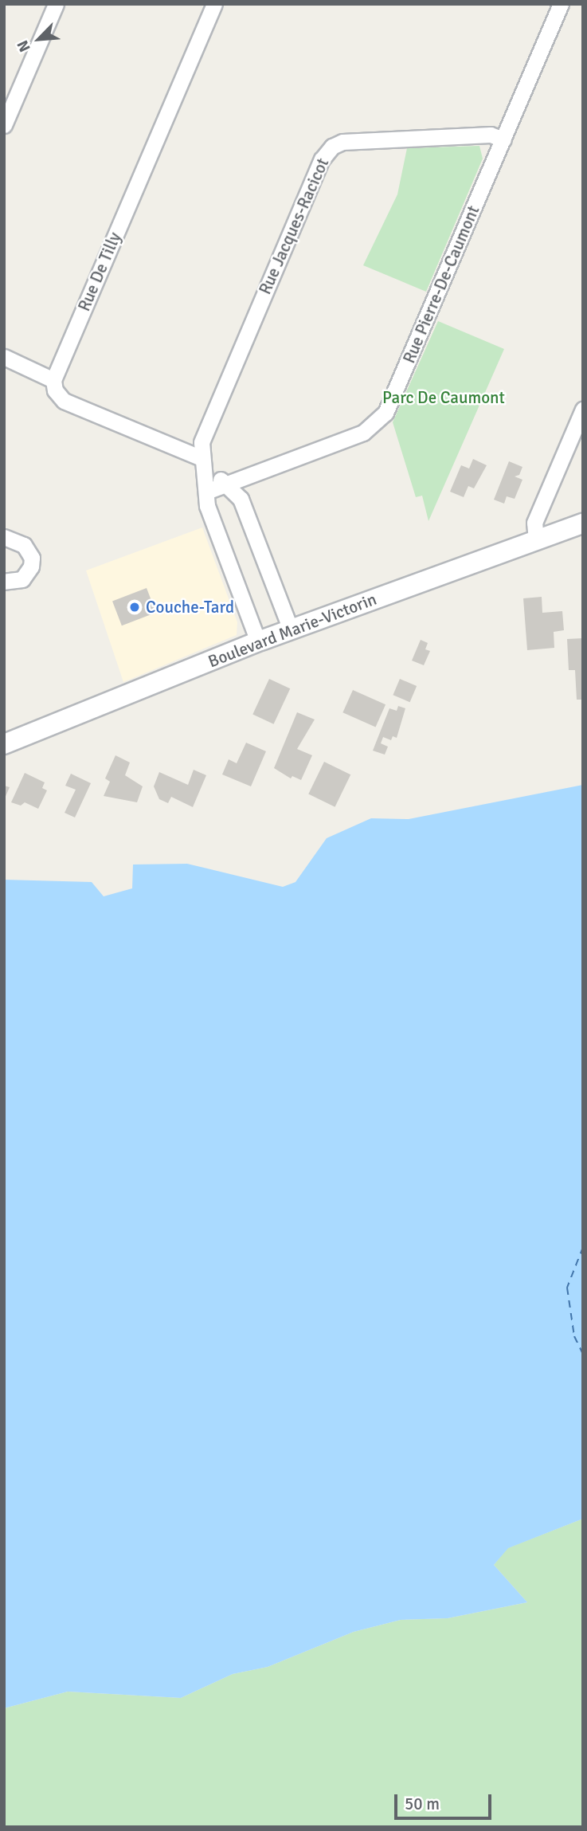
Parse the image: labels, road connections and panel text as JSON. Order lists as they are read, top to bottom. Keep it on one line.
{"streets":{"street":["Rue Jacques-Racicot","Rue De Tilly","Rue Pierre-De-Caumont","Boulevard Marie-Victorin"]},"crossings":[["Rue Jacques-Racicot","Rue Pierre-De-Caumont"],["Rue Jacques-Racicot","Boulevard Marie-Victorin"]],"parks":["Parc De Caumont"],"places":["Couche-Tard"],"scale_bar":"50 m","north":"bottom left"}
